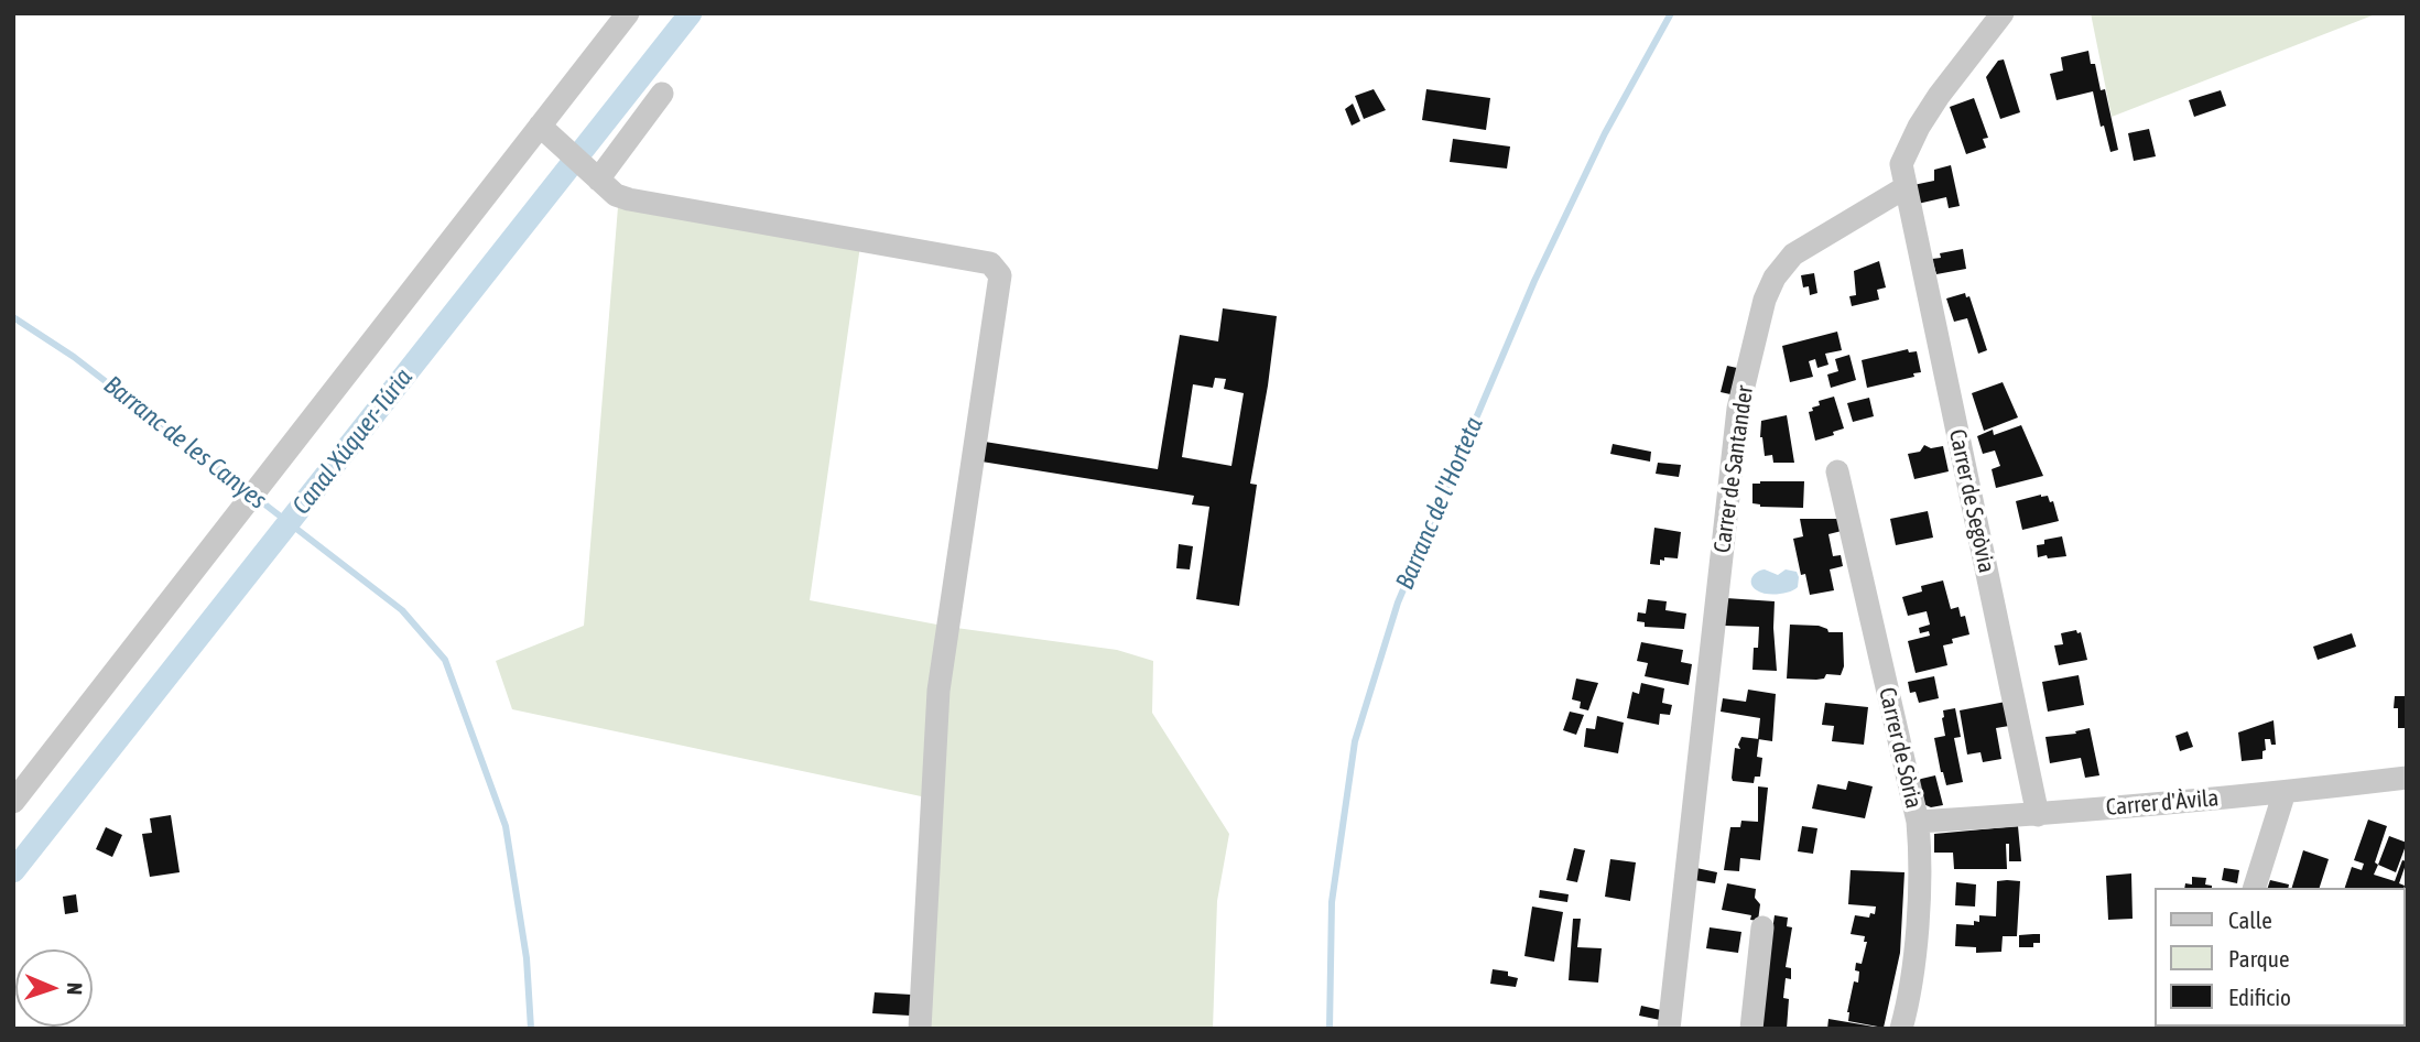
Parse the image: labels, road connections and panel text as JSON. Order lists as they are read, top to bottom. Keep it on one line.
{"streets":{"street":["Carrer de Santander","Carrer de Segòvia","Carrer de Sòria","Carrer d'Àvila"]},"crossings":[["Carrer de Santander","Carrer de Segòvia"],["Carrer de Segòvia","Carrer d'Àvila"],["Carrer de Sòria","Carrer d'Àvila"]],"water":["Canal Xúquer-Túria","Barranc de les Canyes","Barranc de l'Horteta"],"legend":["Calle","Parque","Edificio"],"north":"right"}
